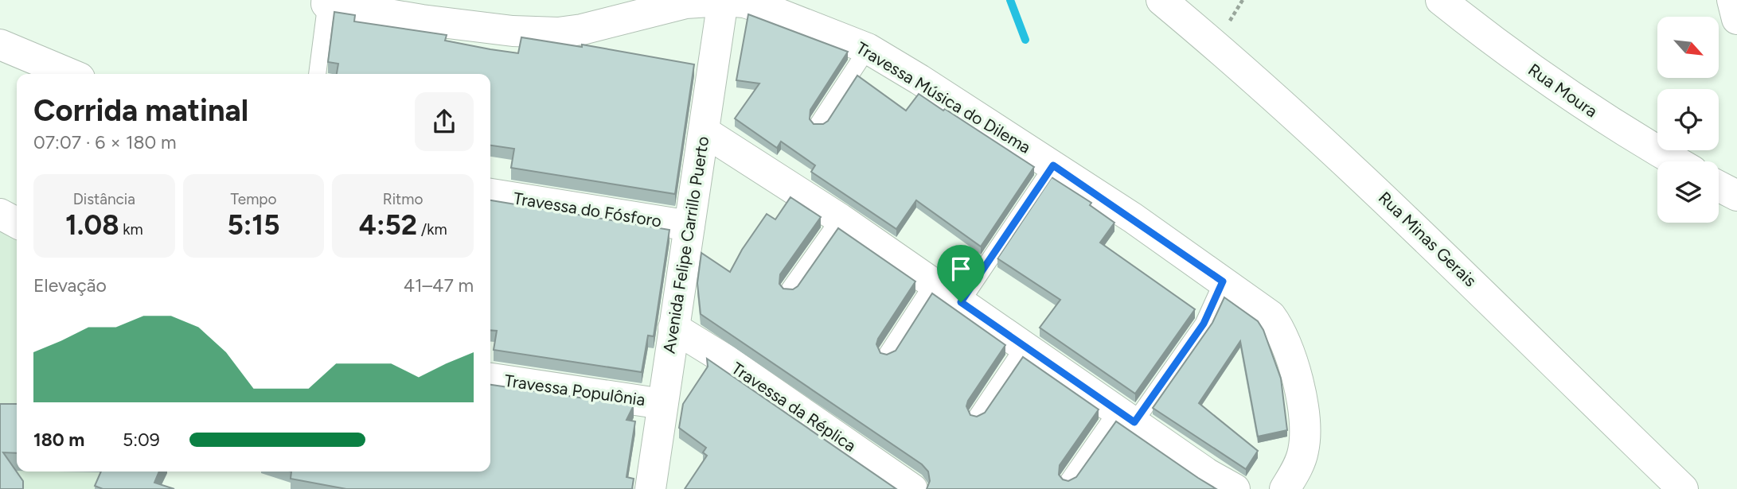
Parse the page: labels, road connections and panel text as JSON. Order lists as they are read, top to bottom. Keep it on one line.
{"streets":{"street":["Rua Moura","Travessa Música do Dilema","Travessa do Fósforo","Rua Minas Gerais","Avenida Felipe Carrillo Puerto","Travessa Populônia","Travessa da Réplica"]},"crossings":[["Travessa Música do Dilema","Avenida Felipe Carrillo Puerto"],["Travessa do Fósforo","Avenida Felipe Carrillo Puerto"],["Avenida Felipe Carrillo Puerto","Travessa Populônia"],["Avenida Felipe Carrillo Puerto","Travessa da Réplica"]],"north":"bottom right","page":{"heading":["Corrida matinal","07:07 · 6 × 180 m"],"stats":[["Distância","1.08 km"],["Tempo","5:15"],["Ritmo","4:52 /km"]],"chart":["Elevação","41–47 m"],"list":[{"name":"180 m","note":"5:09"}]}}
